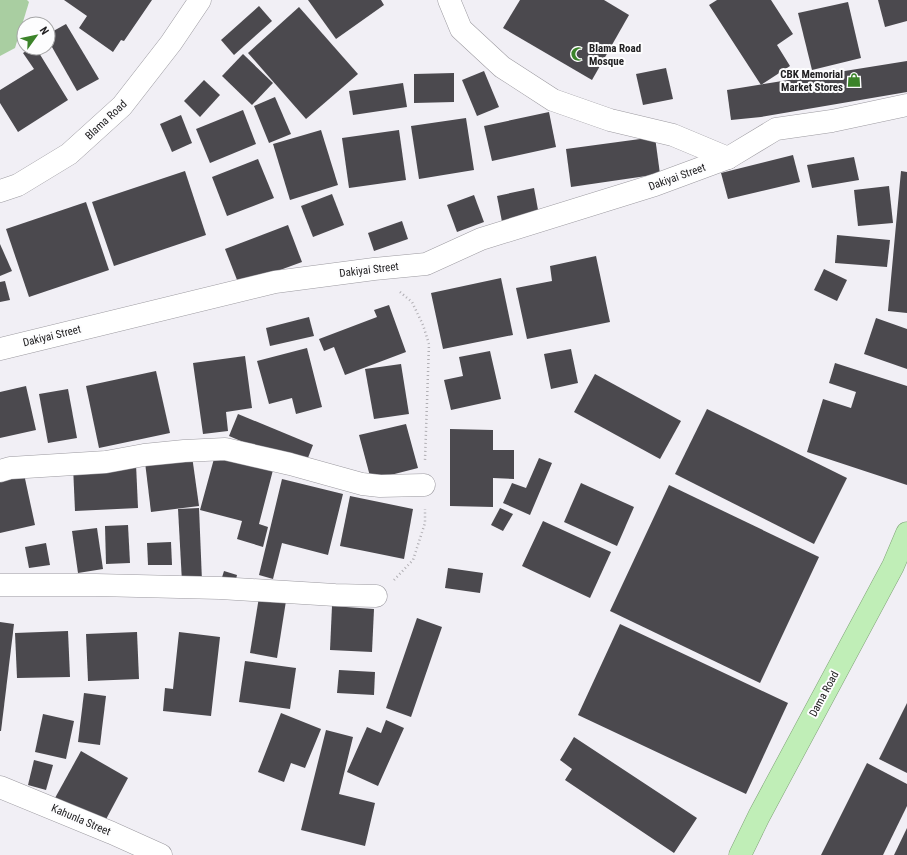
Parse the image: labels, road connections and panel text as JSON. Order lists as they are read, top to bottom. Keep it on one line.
{"streets":{"highway":["Dama Road"],"street":["Blama Road","Dakiyai Street","Kahunla Street"]},"places":{"mosque":["Blama Road Mosque"],"shop":["CBK Memorial Market Stores"]},"north":"top right"}
